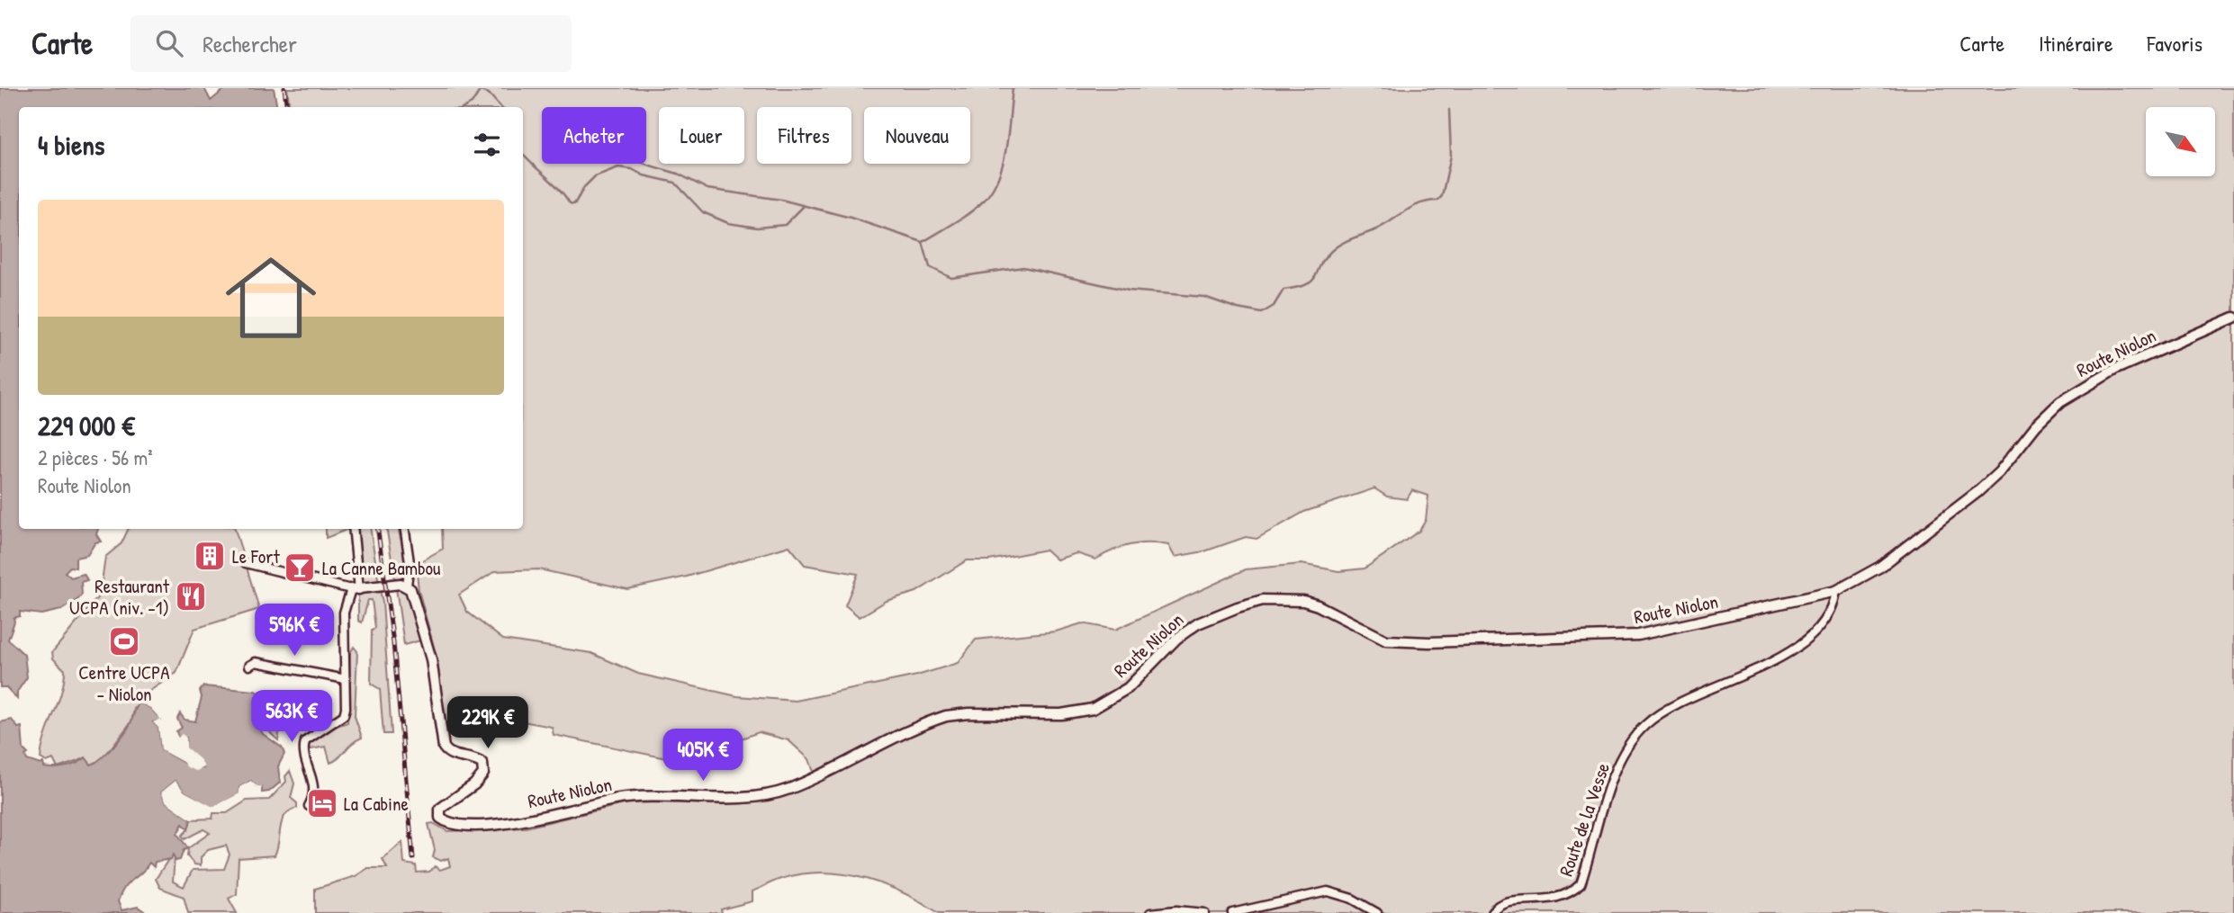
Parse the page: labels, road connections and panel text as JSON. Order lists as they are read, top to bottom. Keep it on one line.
{"streets":{"street":["Route Niolon","Route de la Vesse"]},"crossings":[["Route Niolon","Route de la Vesse"]],"places":{"building":["Le Fort"],"bar":["La Canne Bambou"],"restaurant":["Restaurant UCPA (niv. -1)"],"sports":["Centre UCPA - Niolon"],"hotel":["La Cabine"]},"north":"bottom right","page":{"header":"Carte","search":"Rechercher","nav":["Carte","Itinéraire","Favoris"],"chip":["Acheter","Louer","Filtres","Nouveau"],"heading":"4 biens","list":[{"name":"229 000 €","note":"2 pièces · 56 m² · Route Niolon"}],"price":["596K €","563K €","229K €","405K €"]}}
